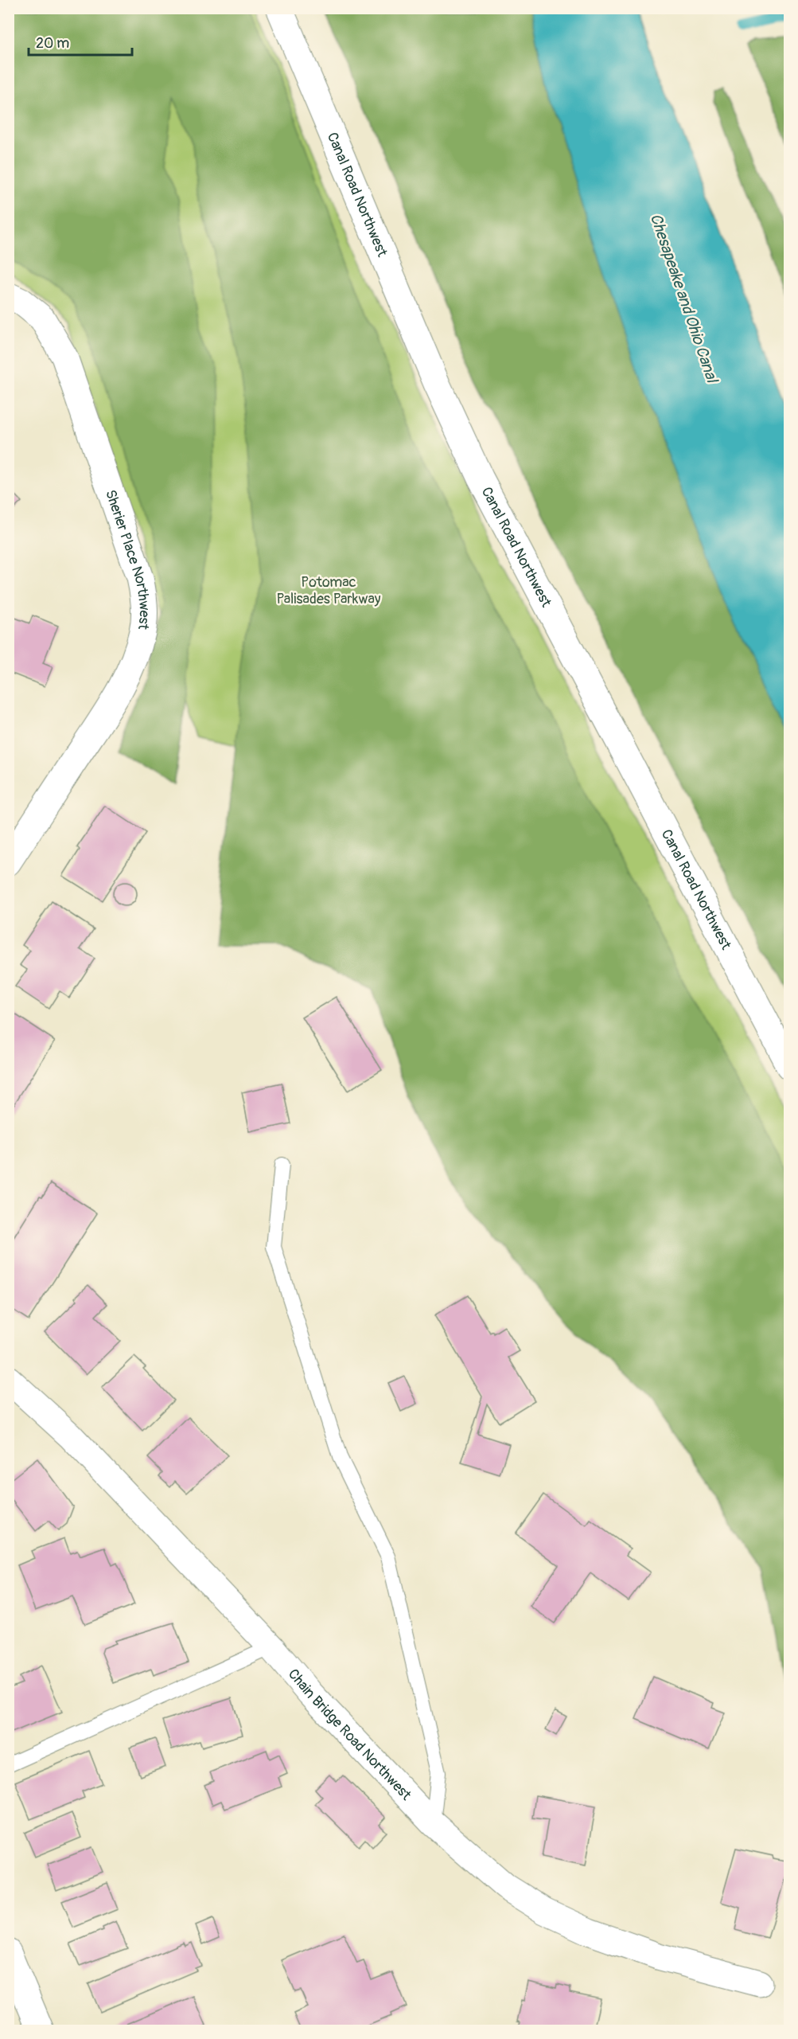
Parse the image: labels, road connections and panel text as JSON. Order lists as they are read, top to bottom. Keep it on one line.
{"streets":{"main road":["Canal Road Northwest","Sherier Place Northwest","Chain Bridge Road Northwest"]},"water":["Chesapeake and Ohio Canal"],"parks":["Potomac Palisades Parkway"],"scale_bar":"20 m"}
